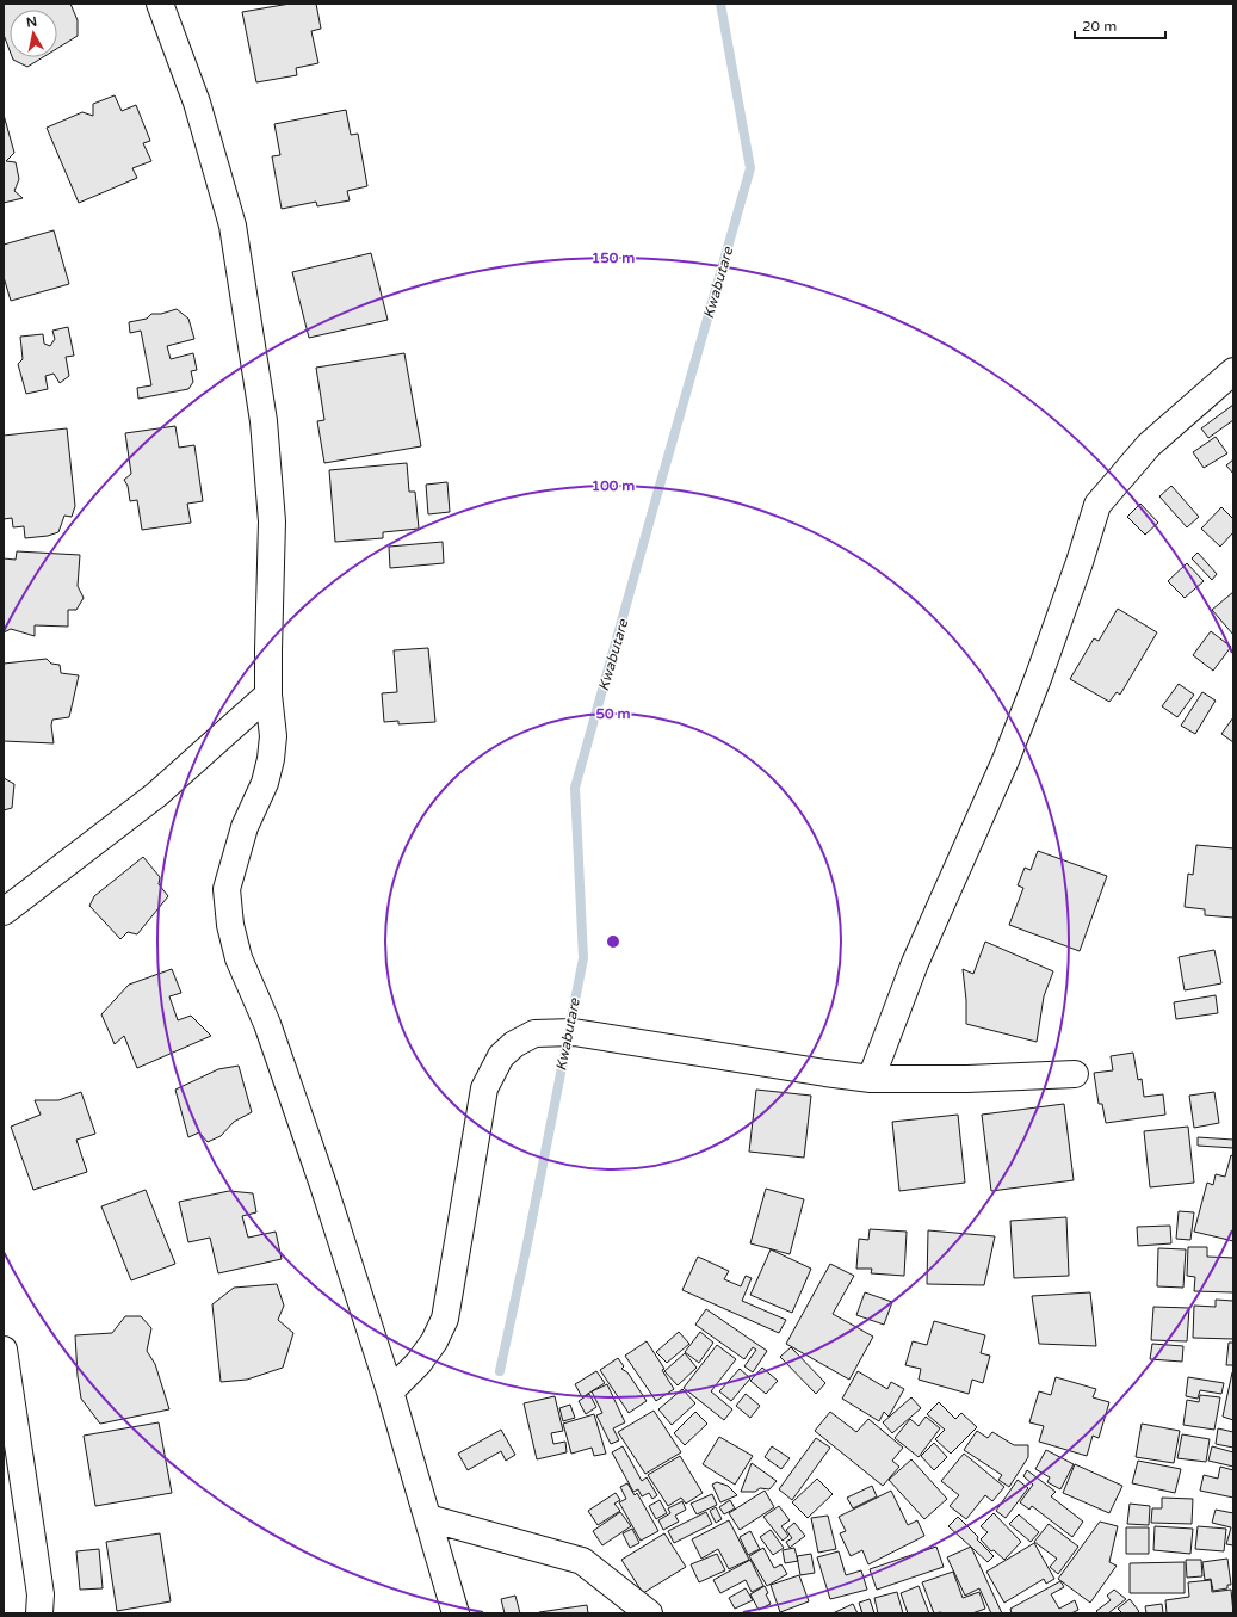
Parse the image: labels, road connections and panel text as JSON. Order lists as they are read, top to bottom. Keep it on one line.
{"water":["Kwabutare"],"scale_bar":"20 m","north":"top","rings":["150 m","100 m","50 m"]}
